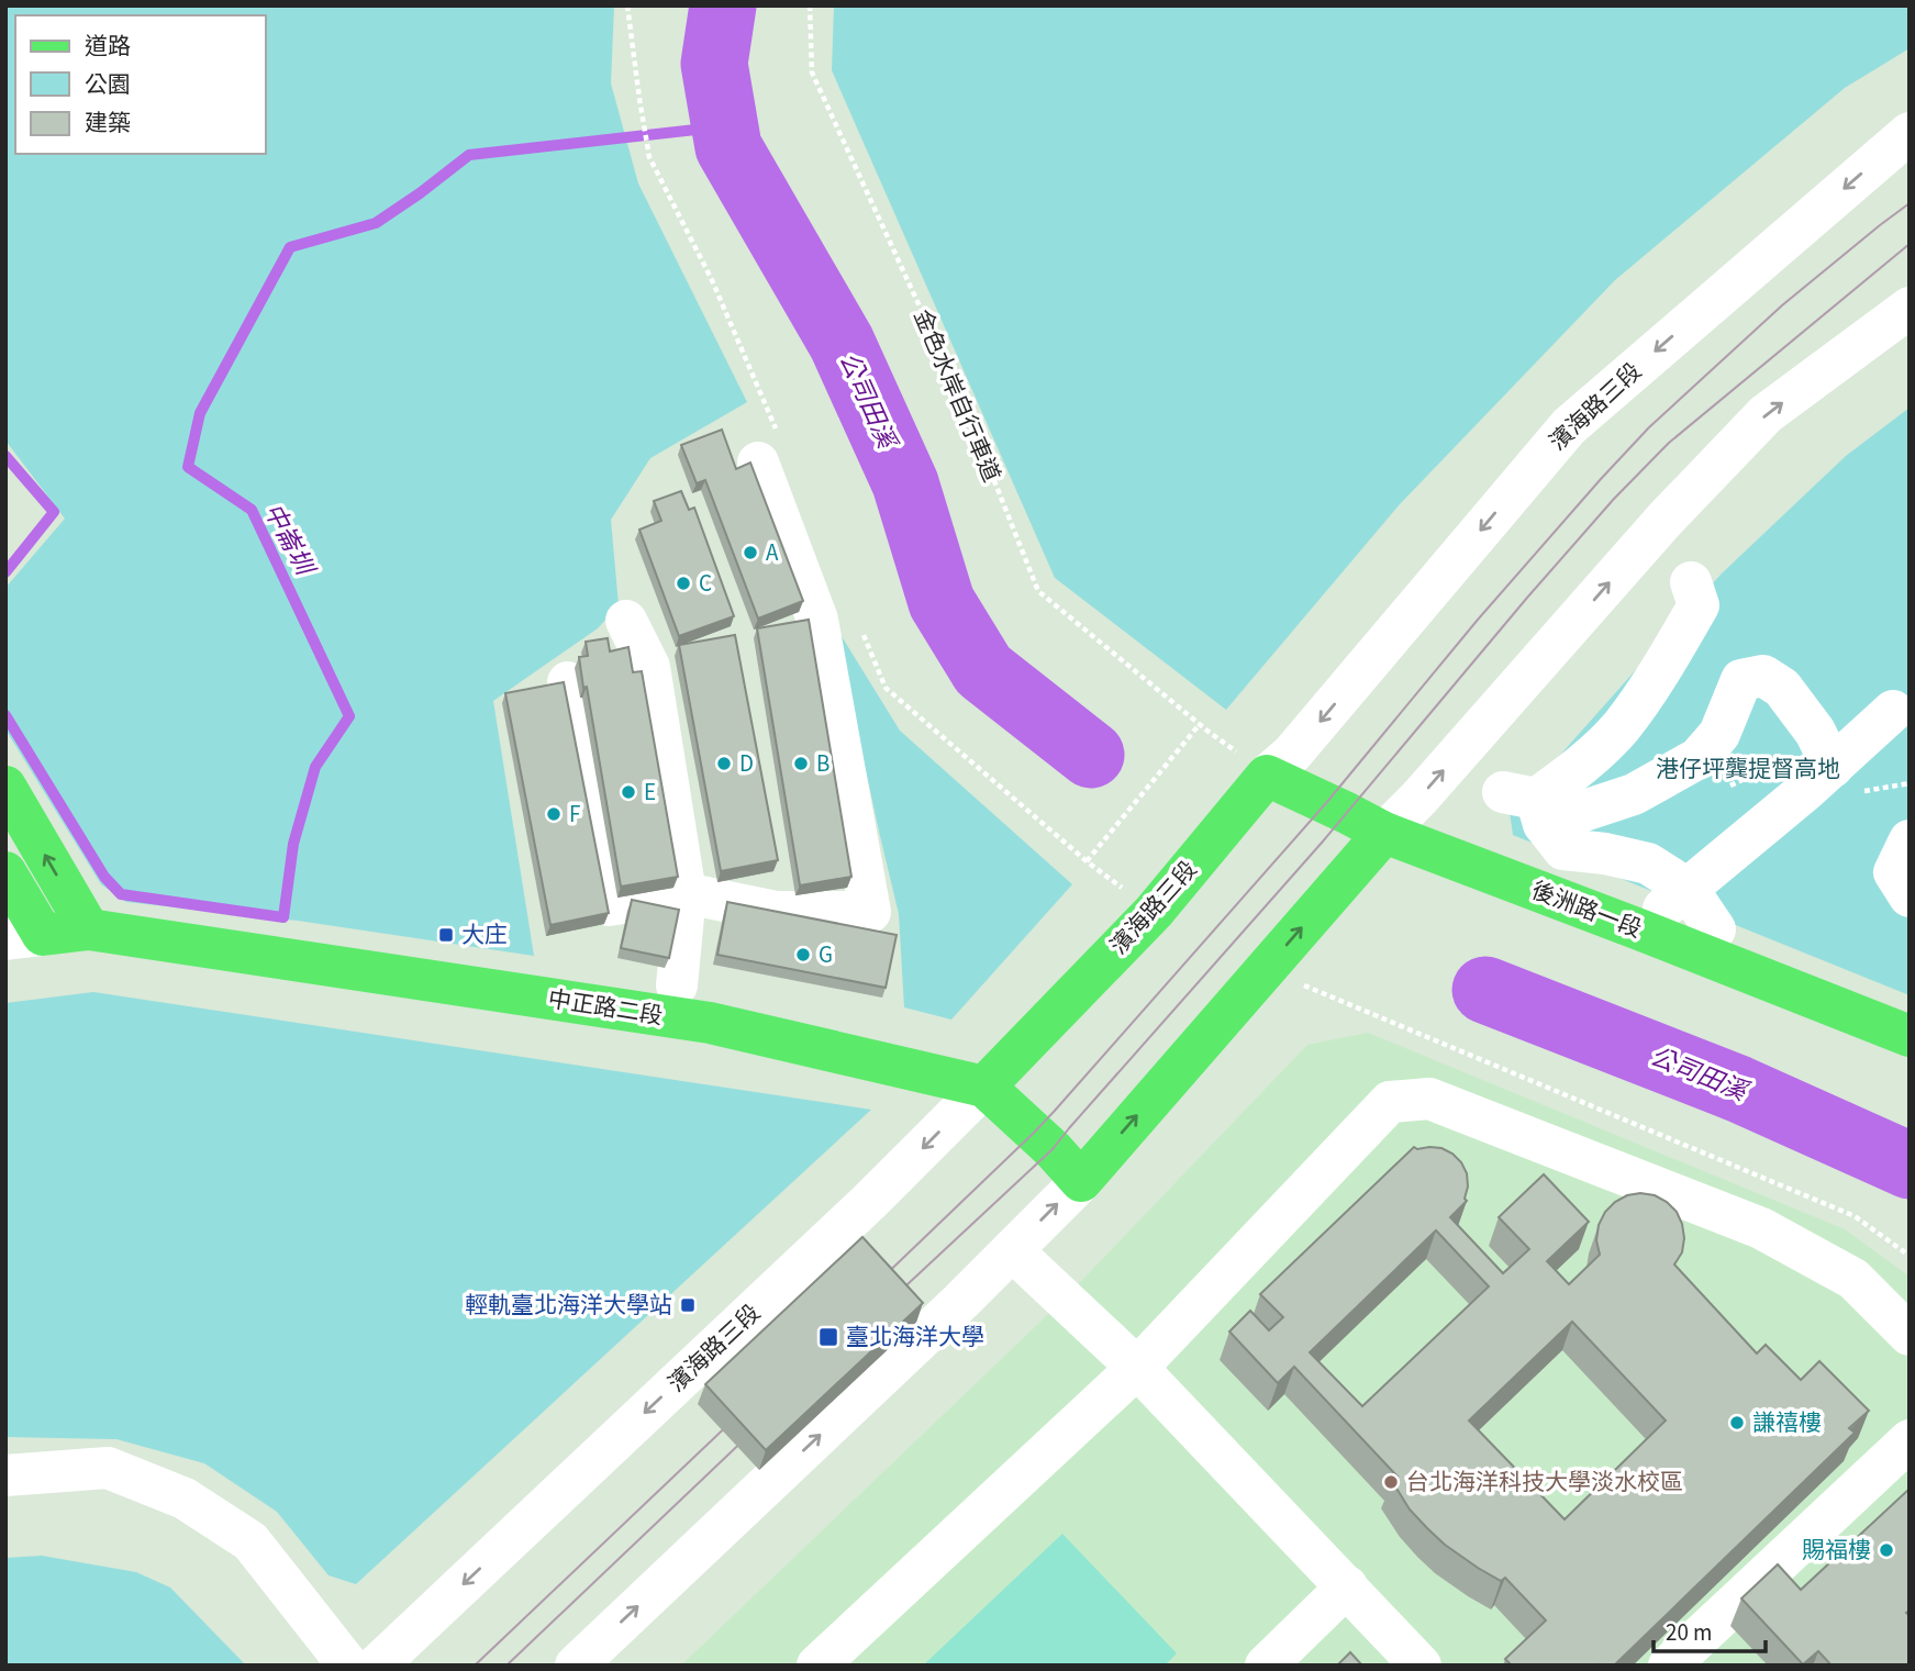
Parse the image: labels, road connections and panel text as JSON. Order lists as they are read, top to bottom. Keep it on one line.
{"streets":{"main road":["濱海路三段","後洲路一段","中正路二段"],"path":["金色水岸自行車道"]},"crossings":[["濱海路三段","後洲路一段"],["濱海路三段","中正路二段"]],"water":["公司田溪","中崙圳"],"parks":["港仔坪龔提督高地"],"places":{"other":["A","C","D","B","E","F","G","謙禧樓","台北海洋科技大學淡水校區","賜福樓"],"transit":["大庄","輕軌臺北海洋大學站","臺北海洋大學"]},"legend":["道路","公園","建築"],"scale_bar":"20 m"}
